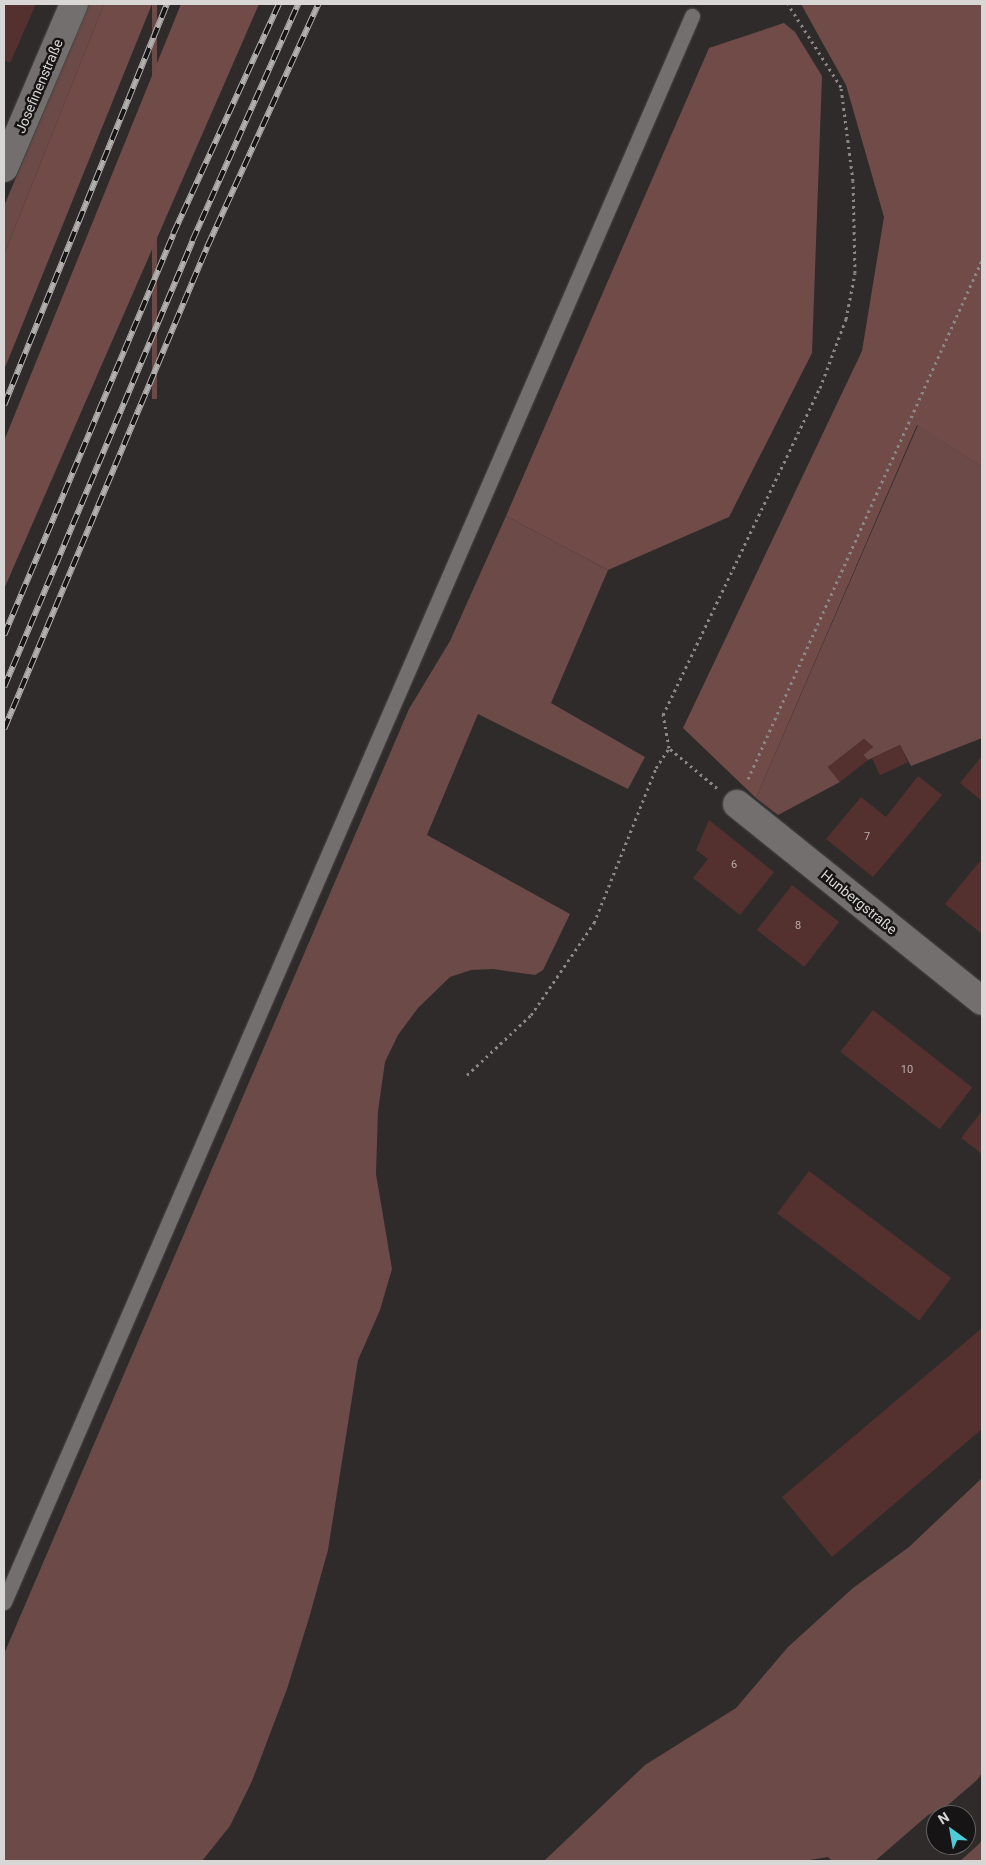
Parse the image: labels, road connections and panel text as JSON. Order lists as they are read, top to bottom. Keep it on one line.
{"streets":{"street":["Josefinenstraße","Hunbergstraße"]},"house_numbers":["7","6","8","10"],"north":"top left"}
